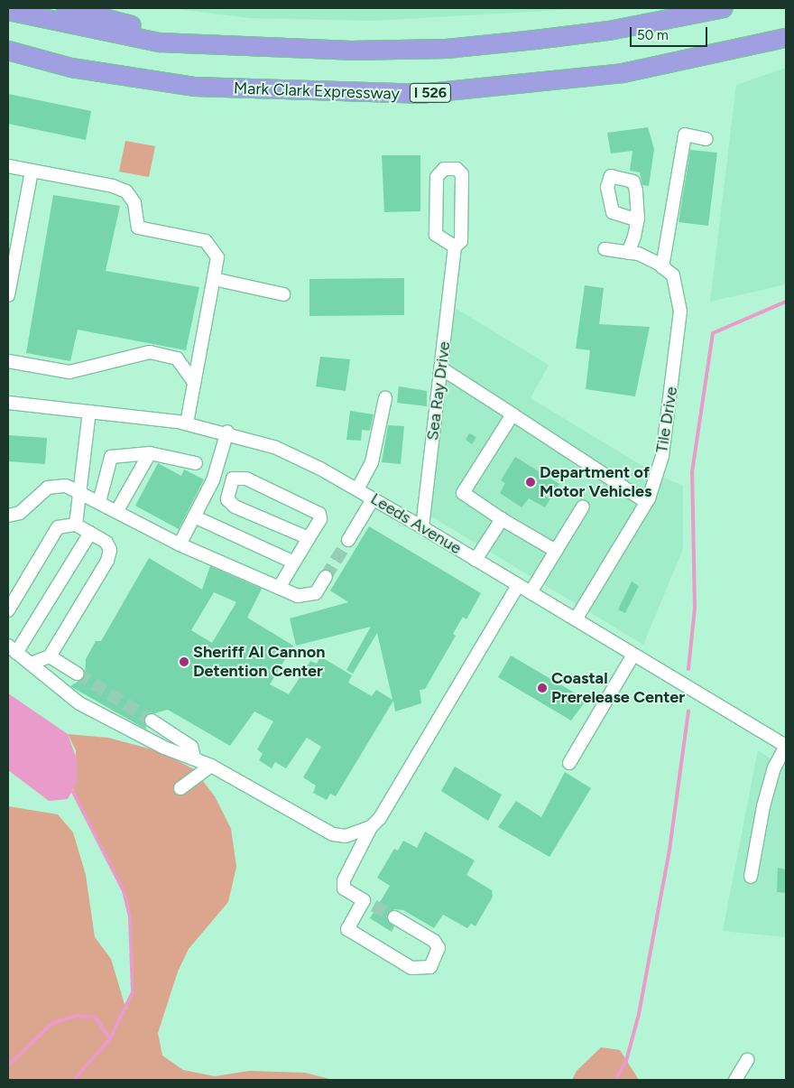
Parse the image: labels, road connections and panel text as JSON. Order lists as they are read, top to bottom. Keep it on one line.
{"streets":{"highway":["Mark Clark Expressway","I 526"],"street":["Sea Ray Drive","Tile Drive","Leeds Avenue"]},"crossings":[["Sea Ray Drive","Leeds Avenue"],["Tile Drive","Leeds Avenue"]],"places":["Department of Motor Vehicles","Sheriff Al Cannon Detention Center","Coastal Prerelease Center"],"scale_bar":"50 m"}
